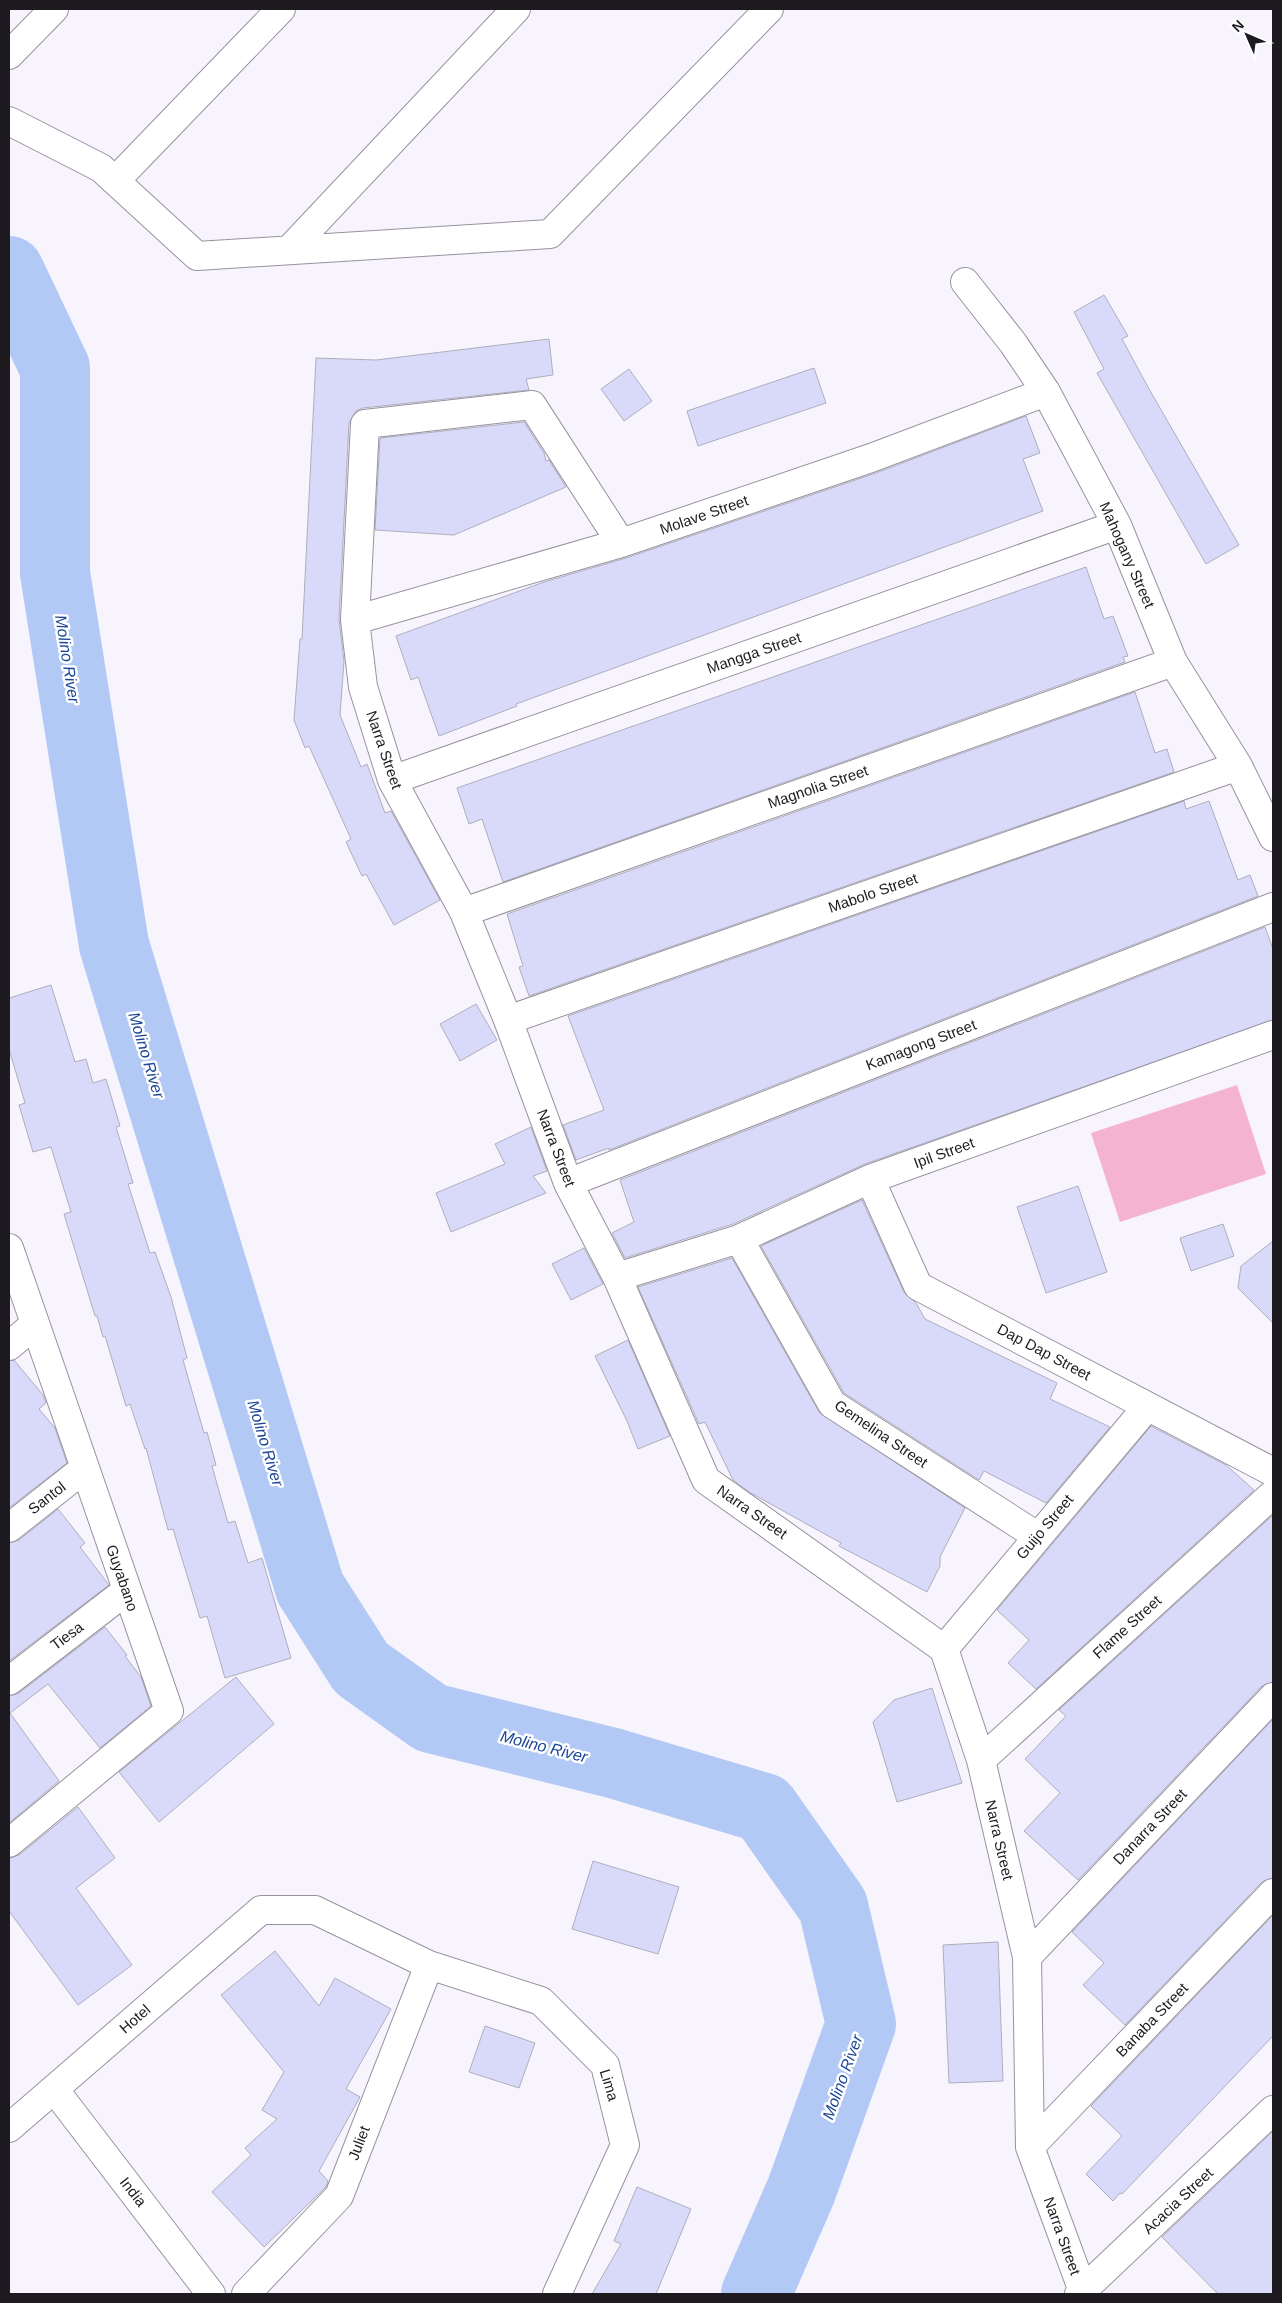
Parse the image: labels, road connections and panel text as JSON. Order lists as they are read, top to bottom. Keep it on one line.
{"streets":{"street":["Molave Street","Mahogany Street","Mangga Street","Narra Street","Magnolia Street","Mabolo Street","Kamagong Street","Ipil Street","Dap Dap Street","Gemelina Street","Santol","Guijo Street","Guyabano","Flame Street","Tiesa","Danarra Street","Hotel","Banaba Street","Lima","Juliet","India","Acacia Street"]},"crossings":[["Molave Street","Mahogany Street"],["Molave Street","Narra Street"],["Mahogany Street","Mangga Street"],["Mahogany Street","Magnolia Street"],["Mahogany Street","Mabolo Street"],["Mangga Street","Narra Street"],["Narra Street","Magnolia Street"],["Narra Street","Mabolo Street"],["Narra Street","Kamagong Street"],["Narra Street","Ipil Street"],["Narra Street","Guijo Street"],["Narra Street","Flame Street"],["Narra Street","Danarra Street"],["Narra Street","Banaba Street"],["Narra Street","Acacia Street"],["Ipil Street","Dap Dap Street"],["Ipil Street","Gemelina Street"],["Dap Dap Street","Guijo Street"],["Gemelina Street","Guijo Street"],["Santol","Guyabano"],["Guyabano","Tiesa"],["Hotel","Lima"],["Hotel","India"],["Lima","Juliet"]],"water":["Molino River"],"north":"top left"}
